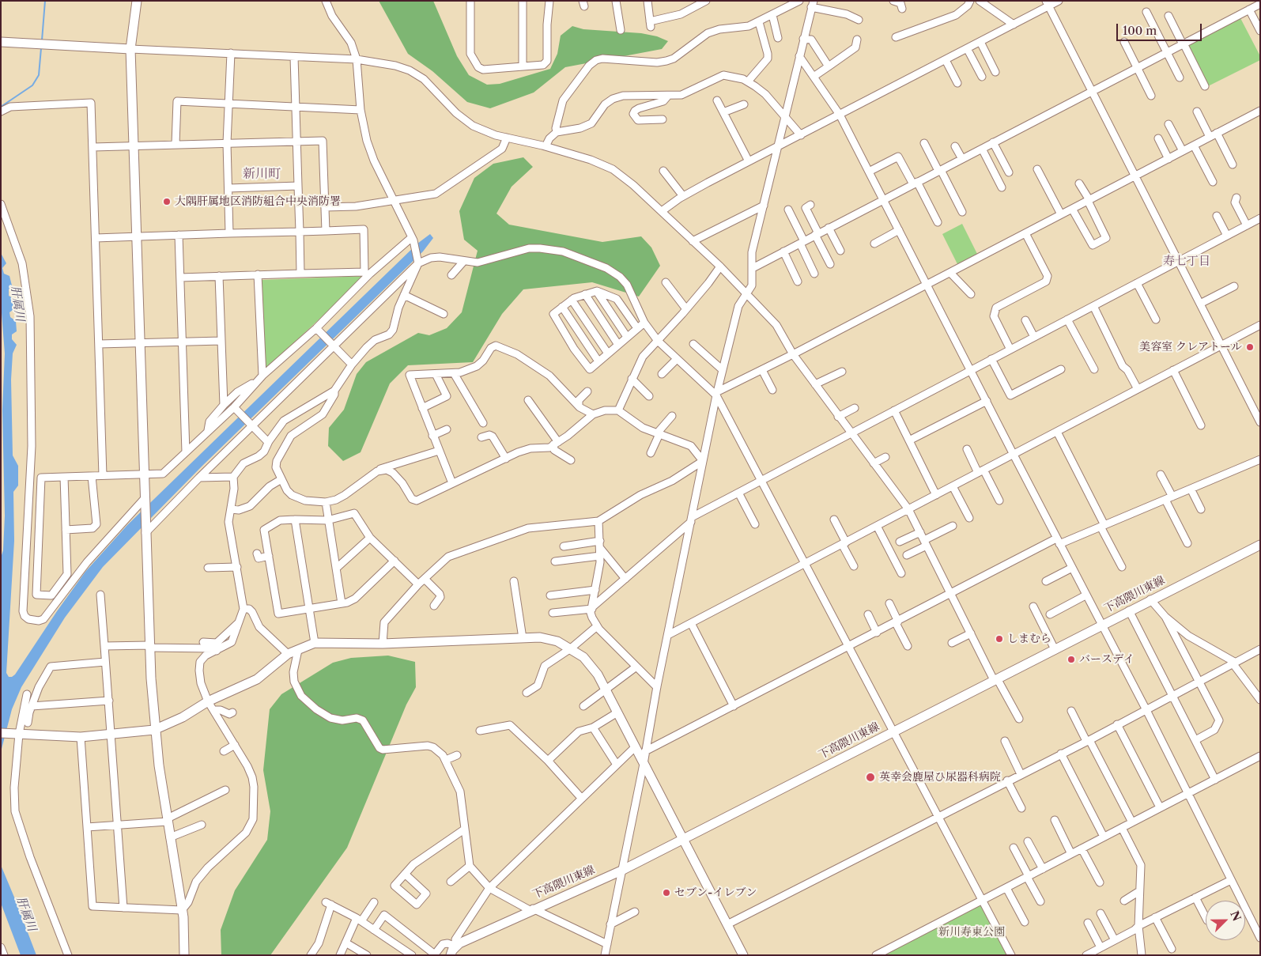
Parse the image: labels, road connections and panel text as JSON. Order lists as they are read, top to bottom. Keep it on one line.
{"streets":{"street":["下高隈川東線"]},"districts":["新川町","寿七丁目"],"water":["肝属川"],"parks":["新川寿東公園"],"places":["大隅肝属地区消防組合中央消防署","美容室 クレアトール","しまむら","バースデイ","英幸会鹿屋ひ尿器科病院","セブン-イレブン"],"scale_bar":"100 m","north":"top right"}
